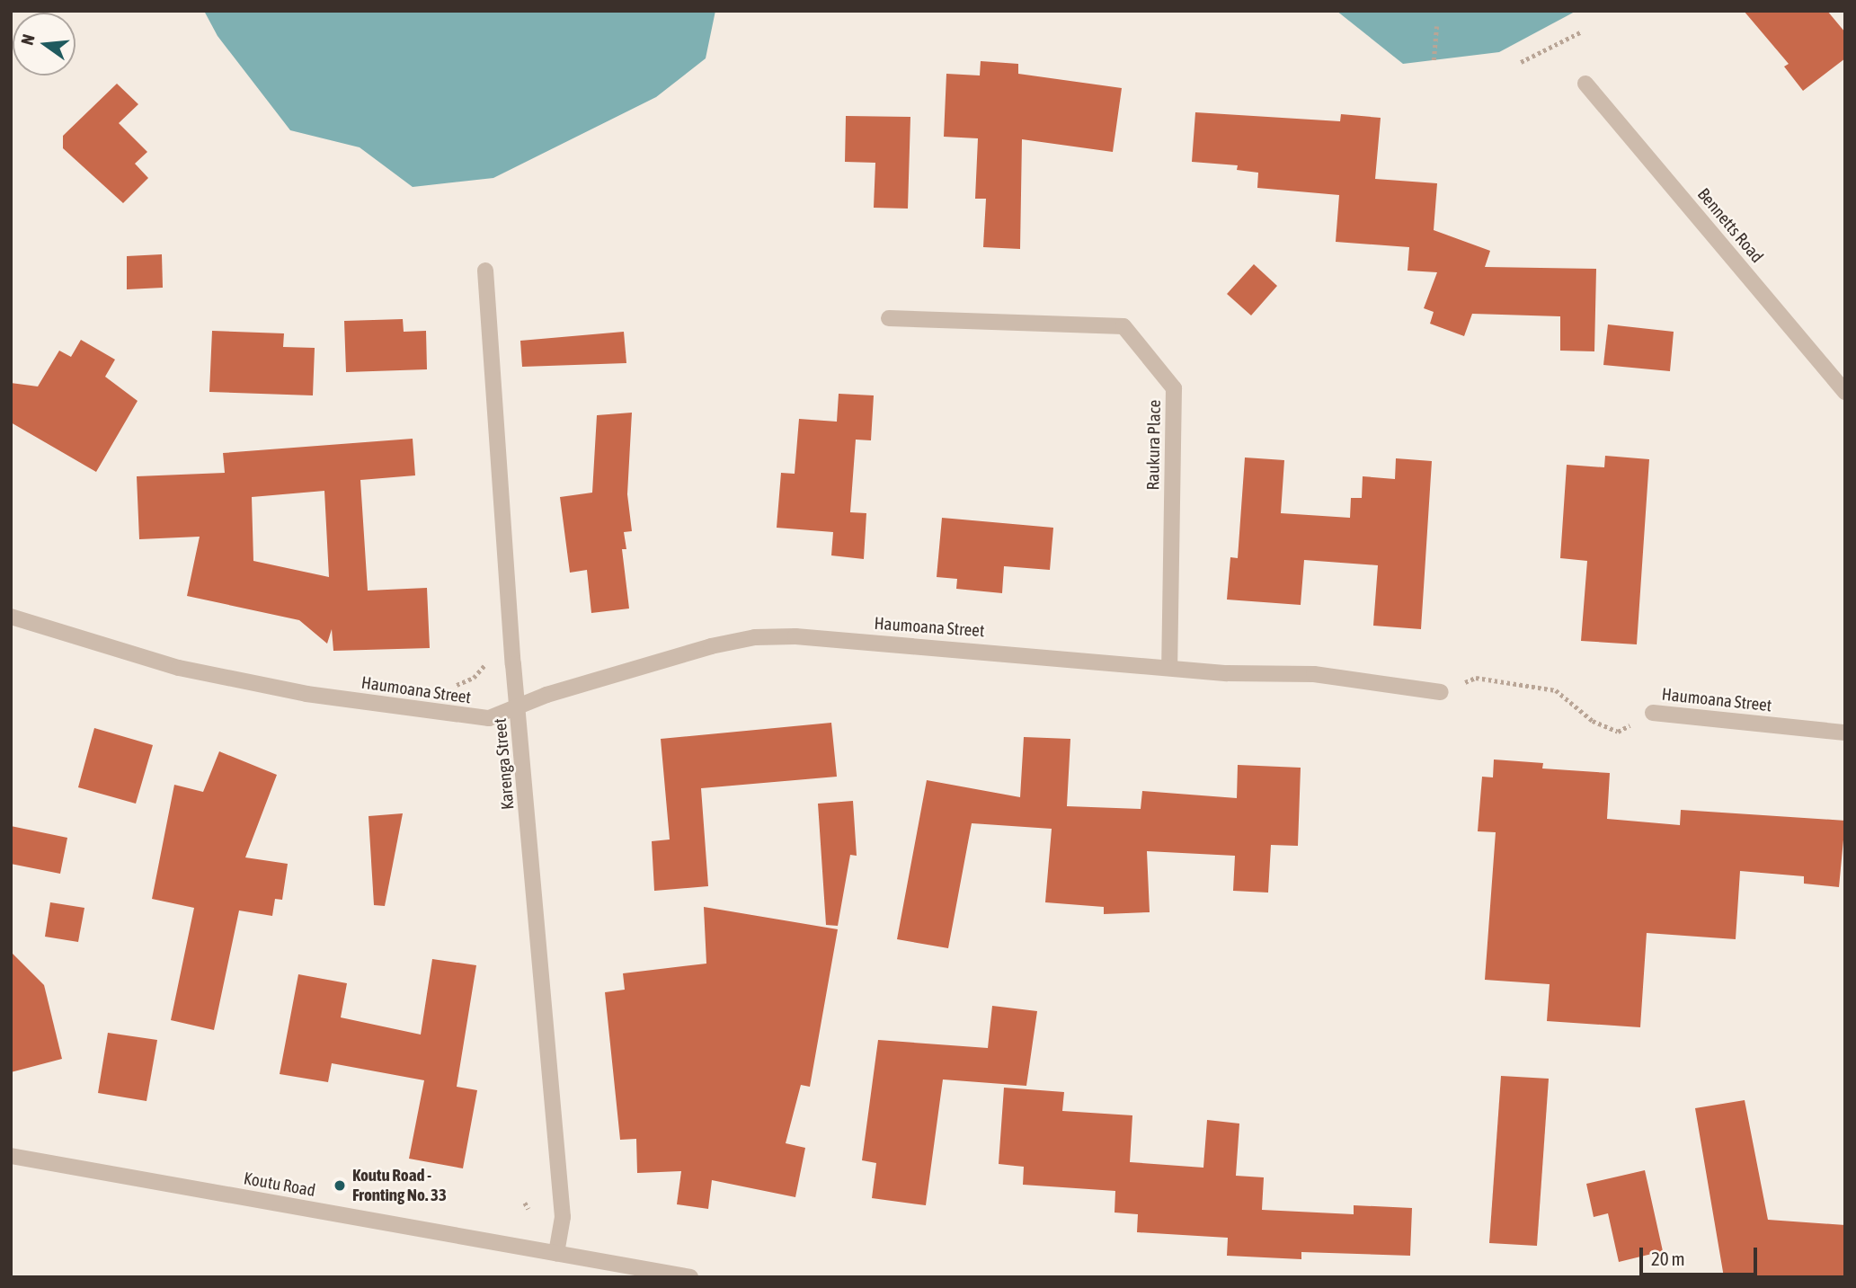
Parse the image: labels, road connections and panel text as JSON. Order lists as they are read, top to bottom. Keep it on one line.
{"streets":{"street":["Bennetts Road","Raukura Place","Haumoana Street","Karenga Street","Koutu Road"]},"crossings":[["Raukura Place","Haumoana Street"],["Haumoana Street","Karenga Street"],["Karenga Street","Koutu Road"]],"places":["Koutu Road - Fronting No. 33"],"scale_bar":"20 m","north":"left"}
